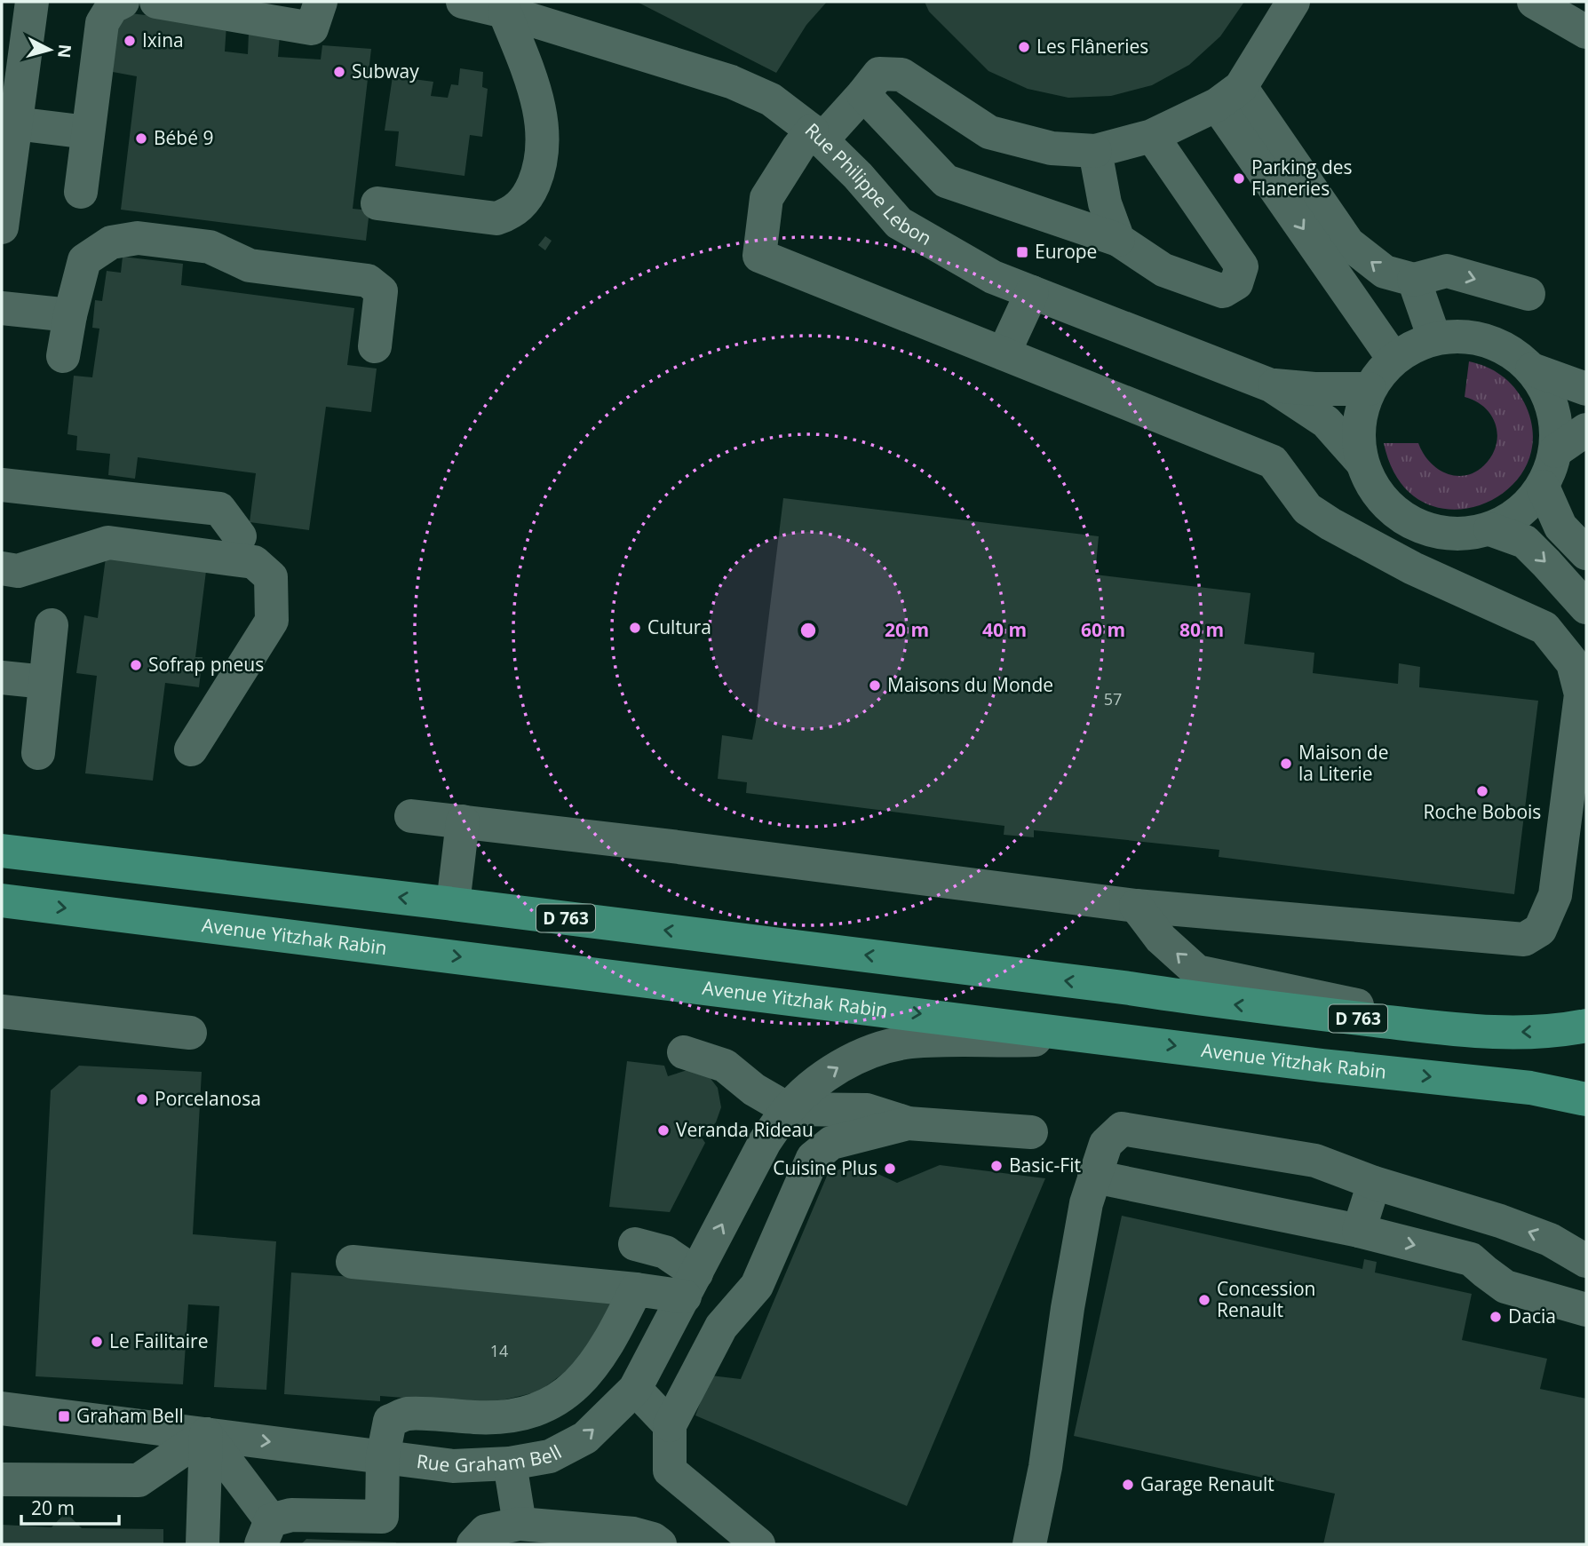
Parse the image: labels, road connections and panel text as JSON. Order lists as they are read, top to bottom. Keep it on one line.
{"streets":{"main road":["D 763","Avenue Yitzhak Rabin"],"street":["Rue Philippe Lebon","Rue Graham Bell"]},"crossings":[["Avenue Yitzhak Rabin","Rue Graham Bell"]],"one_way":["Rue Graham Bell"],"places":{"other":["Ixina","Les Flâneries","Subway","Bébé 9","Parking des Flaneries","Cultura","Sofrap pneus","Maisons du Monde","Maison de la Literie","Roche Bobois","Porcelanosa","Veranda Rideau","Basic-Fit","Cuisine Plus","Concession Renault","Dacia","Le Failitaire","Garage Renault"],"transit":["Europe","Graham Bell"]},"house_numbers":["57","14"],"scale_bar":"20 m","north":"right","rings":["20 m","40 m","60 m","80 m"]}
